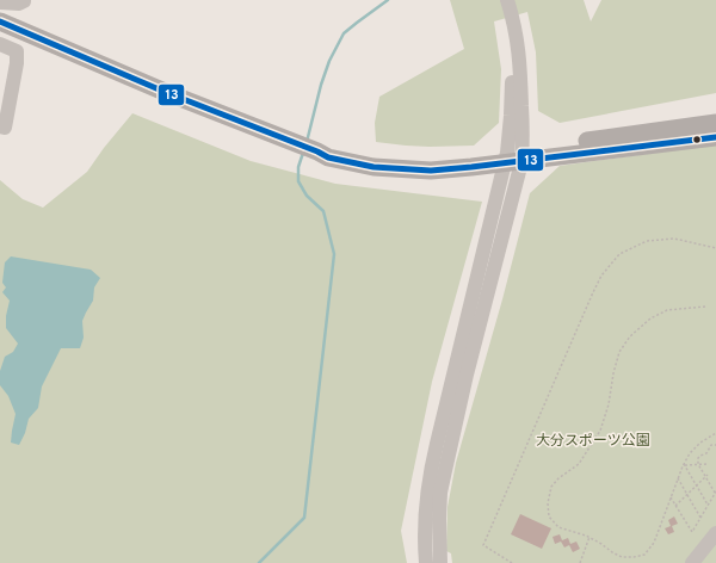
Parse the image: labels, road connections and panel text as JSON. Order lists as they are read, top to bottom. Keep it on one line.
{"parks":["大分スポーツ公園"],"lines":["transit line 13"]}
